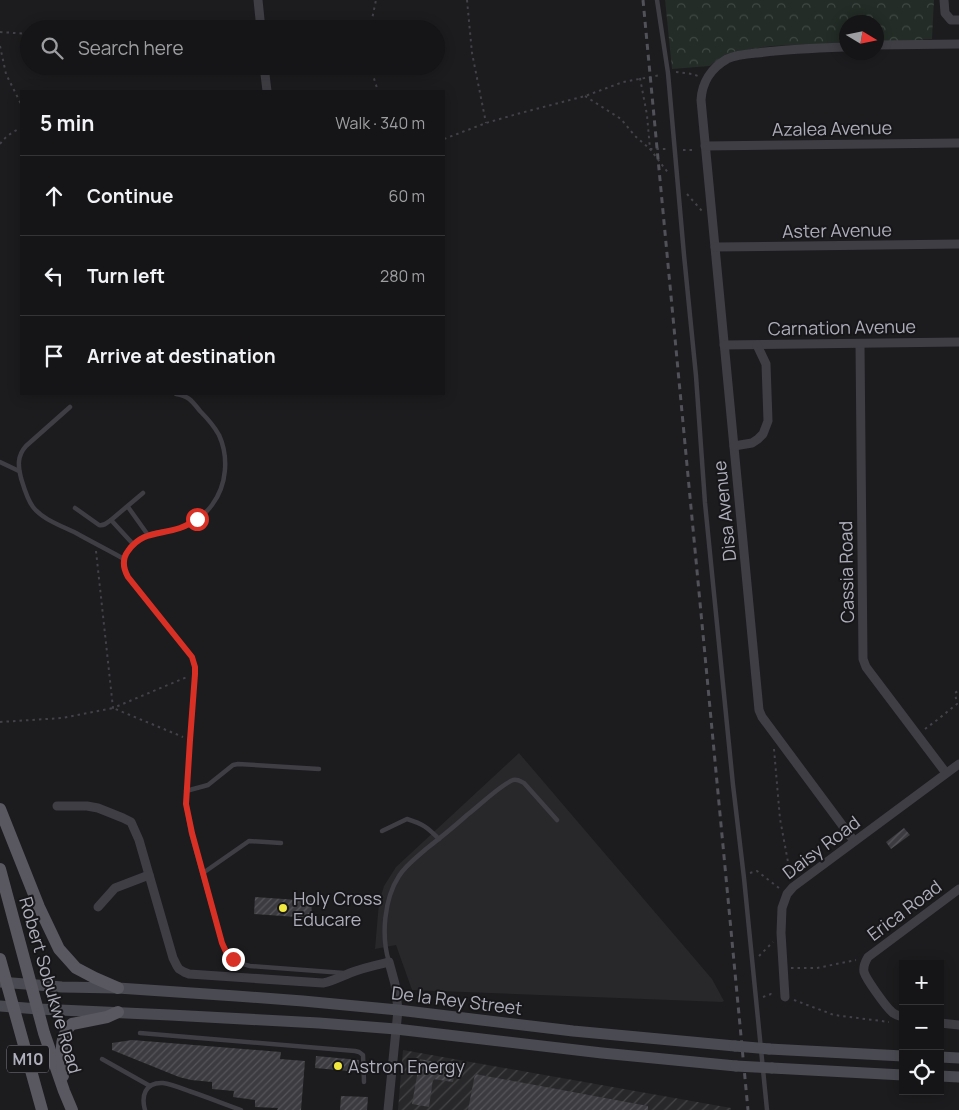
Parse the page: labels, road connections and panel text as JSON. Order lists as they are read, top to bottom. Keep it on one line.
{"streets":{"main road":["Robert Sobukwe Road","De la Rey Street","M10"],"street":["Azalea Avenue","Aster Avenue","Carnation Avenue","Disa Avenue","Cassia Road","Daisy Road","Erica Road"]},"crossings":[["Azalea Avenue","Disa Avenue"],["Aster Avenue","Disa Avenue"],["Carnation Avenue","Disa Avenue"],["Carnation Avenue","Cassia Road"],["Disa Avenue","Daisy Road"],["Cassia Road","Daisy Road"],["Robert Sobukwe Road","De la Rey Street"],["De la Rey Street","M10"]],"places":["Holy Cross Educare","Astron Energy"],"north":"right","page":{"search":"Search here","heading":["5 min","Walk · 340 m"],"list":[["Continue","60 m"],["Turn left","280 m"],"Arrive at destination"],"map_buttons":["+","−"]}}
